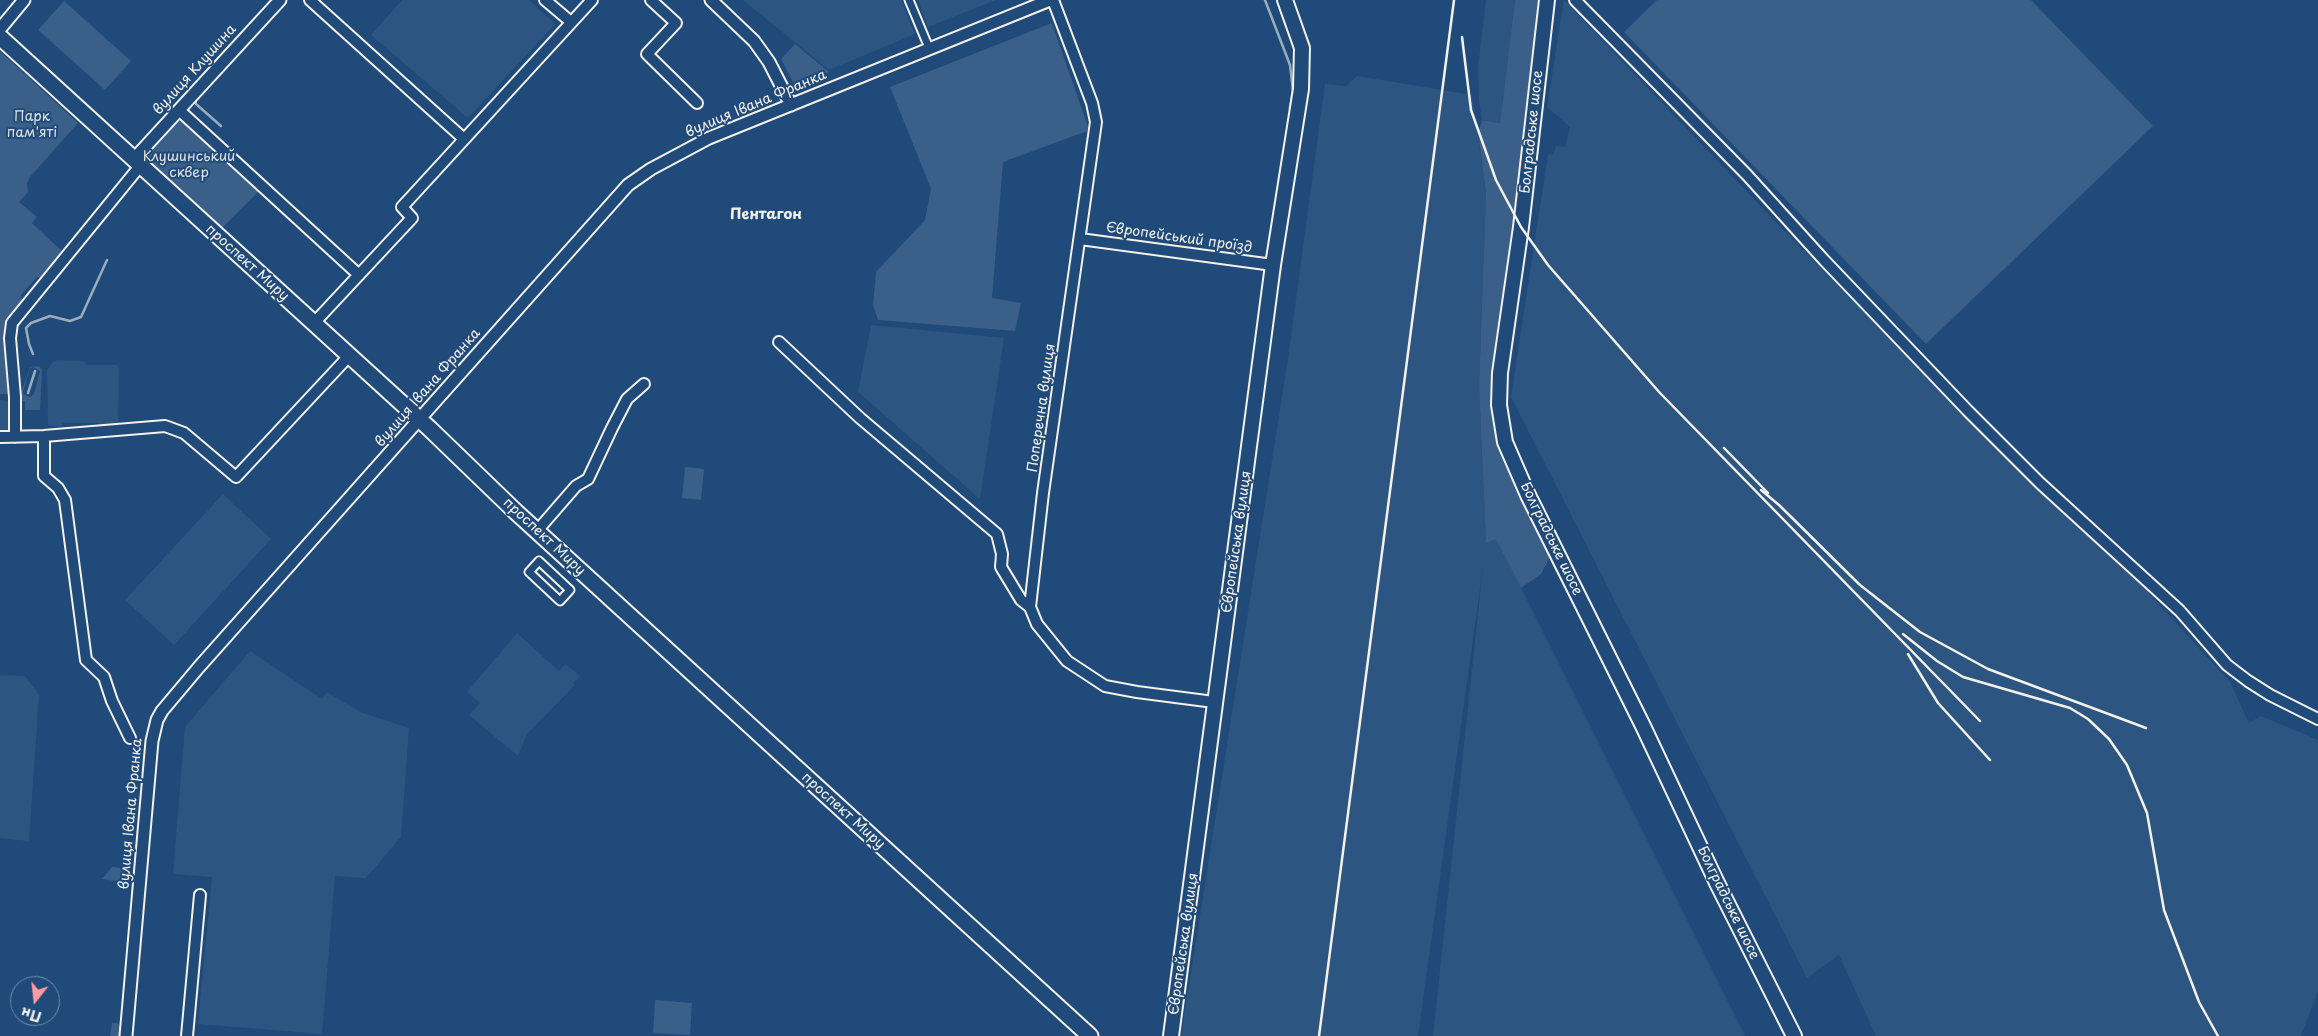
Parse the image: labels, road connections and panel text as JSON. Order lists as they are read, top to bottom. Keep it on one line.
{"streets":{"main road":["Болградське шосе","проспект Миру","Європейська вулиця"],"street":["вулиця Клушина","вулиця Івана Франка","Європейський проїзд","Поперечна вулиця"]},"crossings":[["вулиця Клушина","проспект Миру"],["вулиця Івана Франка","проспект Миру"],["вулиця Івана Франка","Поперечна вулиця"],["Європейський проїзд","Поперечна вулиця"],["Європейський проїзд","Європейська вулиця"]],"districts":["Пентагон"],"parks":["Парк пам'яті","Клушинський сквер"],"north":"bottom"}
